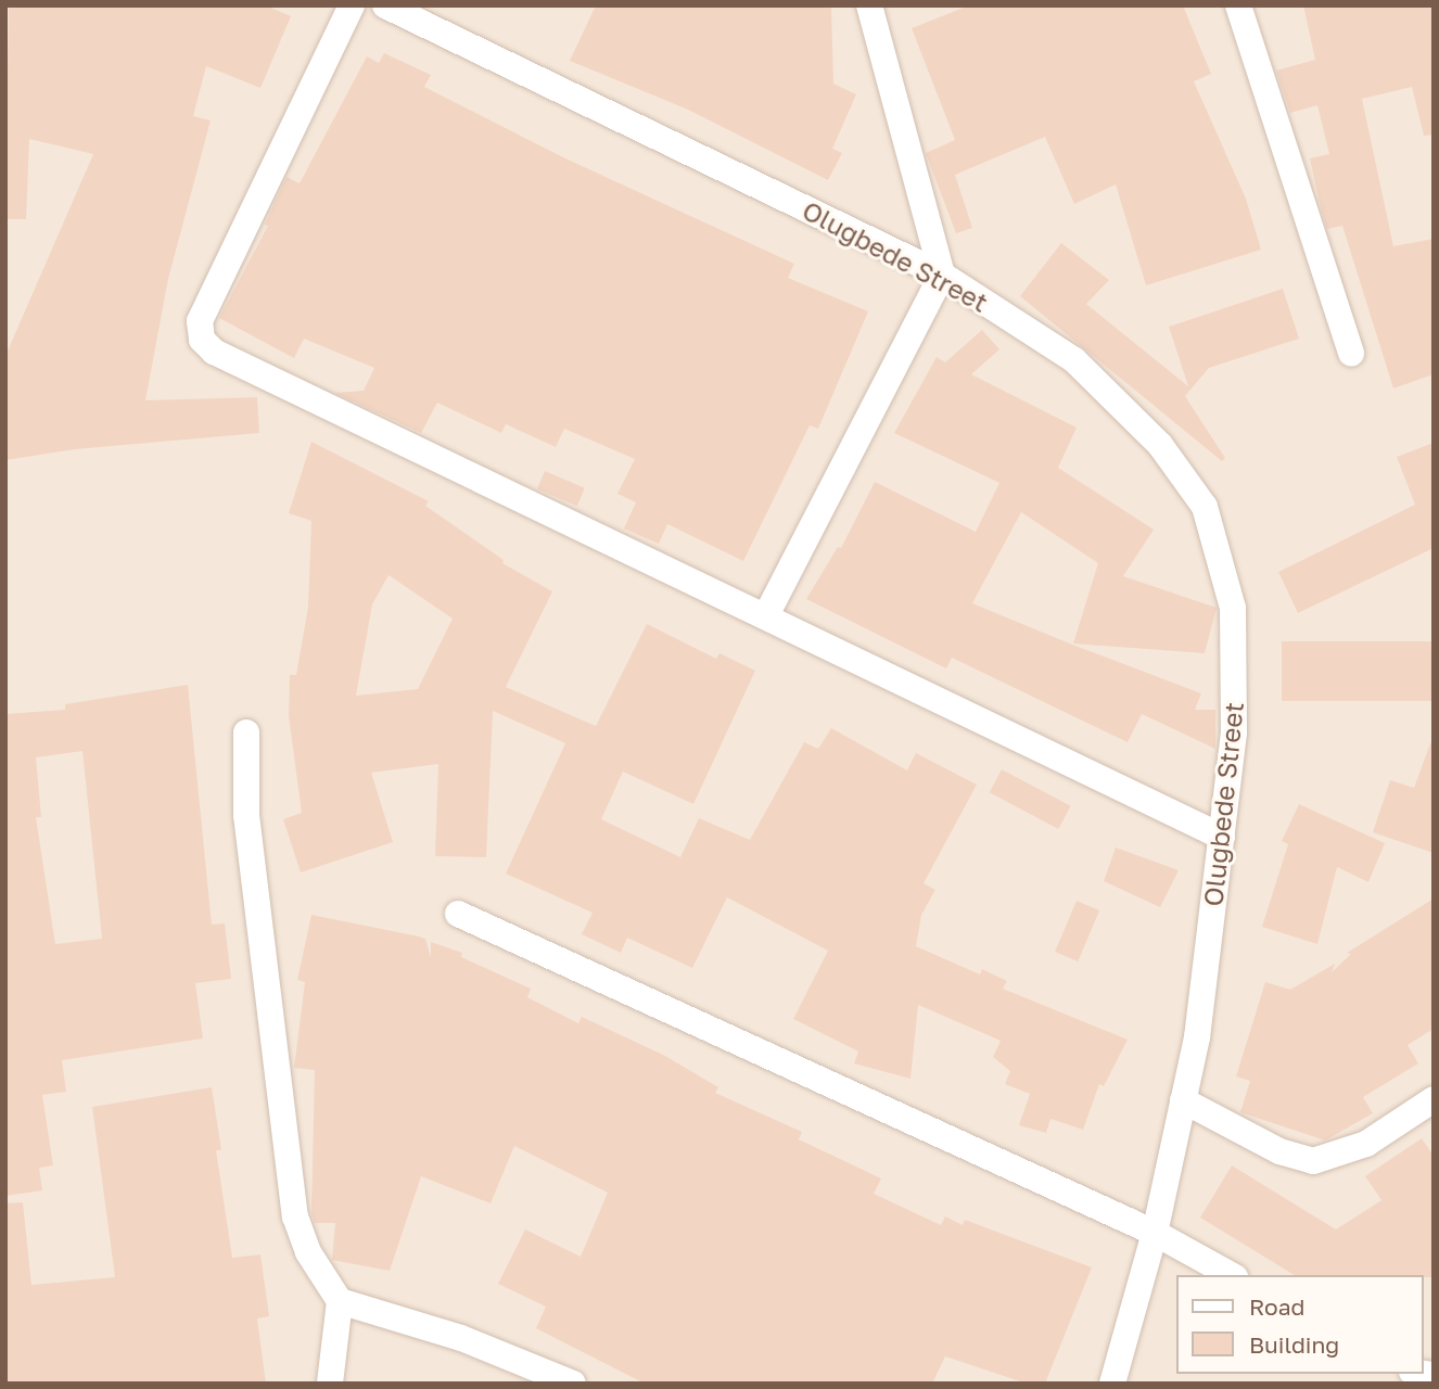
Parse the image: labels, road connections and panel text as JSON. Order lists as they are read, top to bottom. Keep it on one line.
{"streets":{"street":["Olugbede Street"]},"legend":["Road","Building"]}
